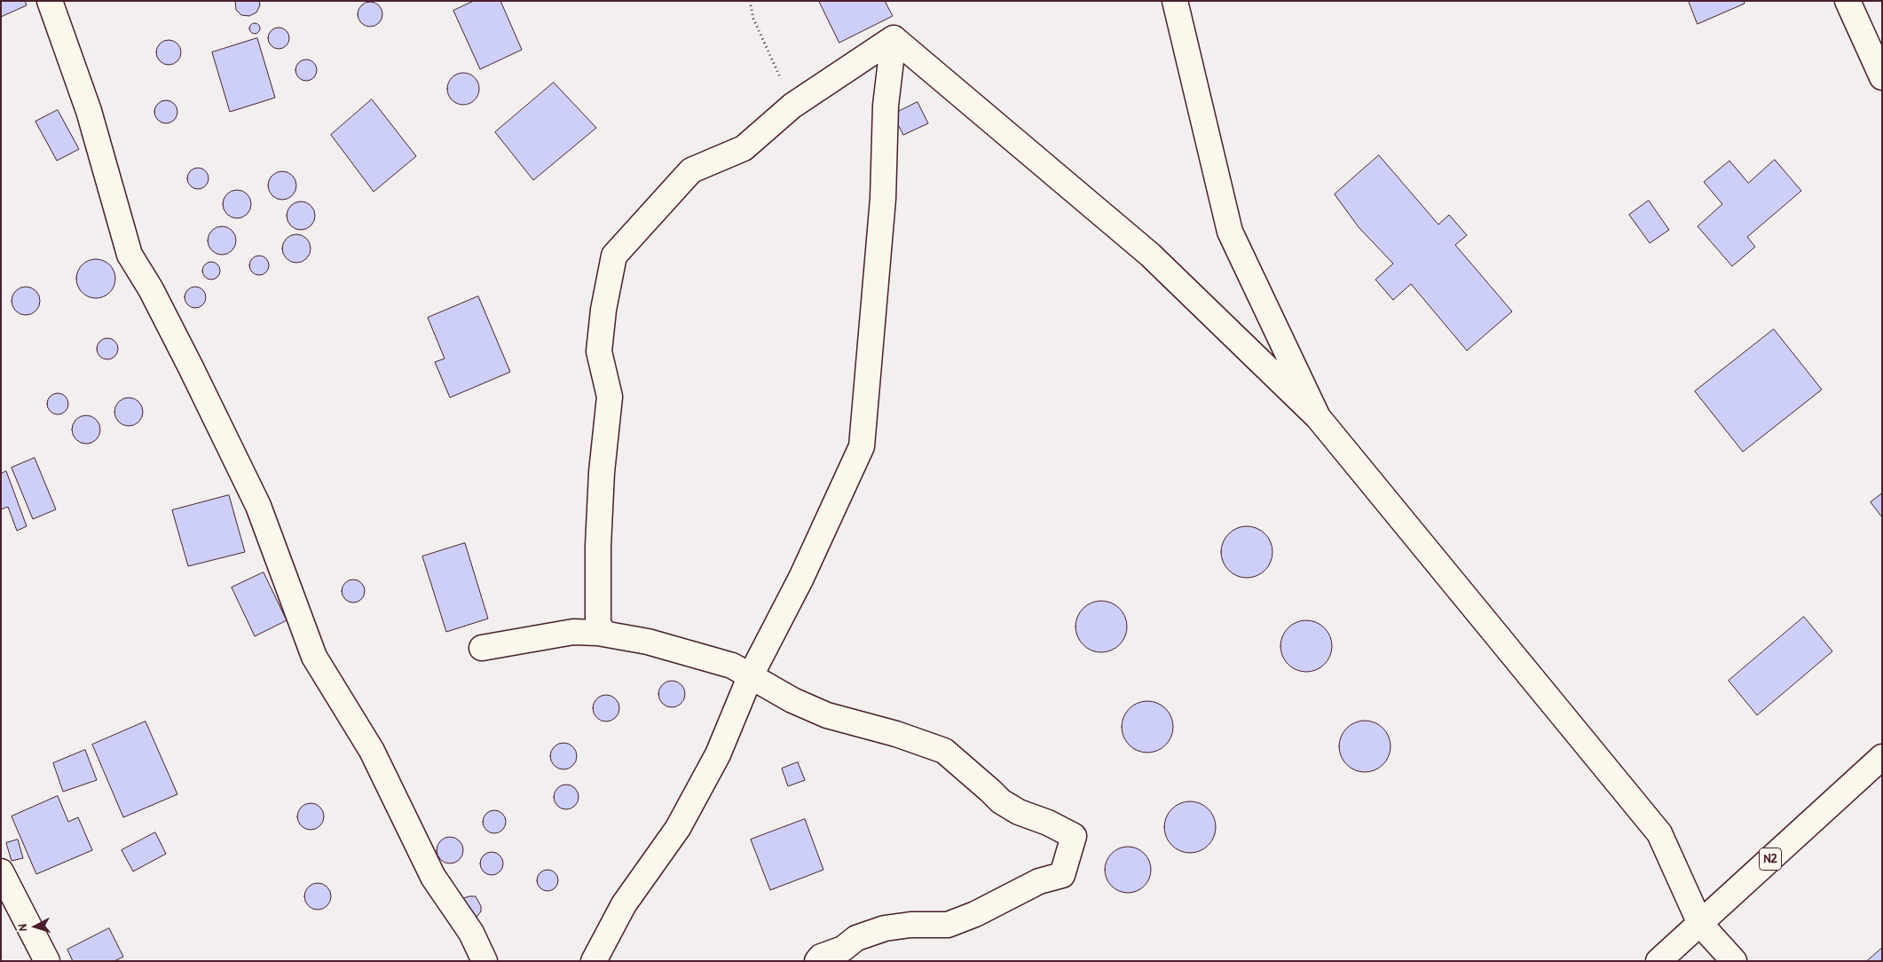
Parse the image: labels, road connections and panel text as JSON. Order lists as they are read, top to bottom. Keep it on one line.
{"streets":{"main road":["N2"]},"north":"left"}
